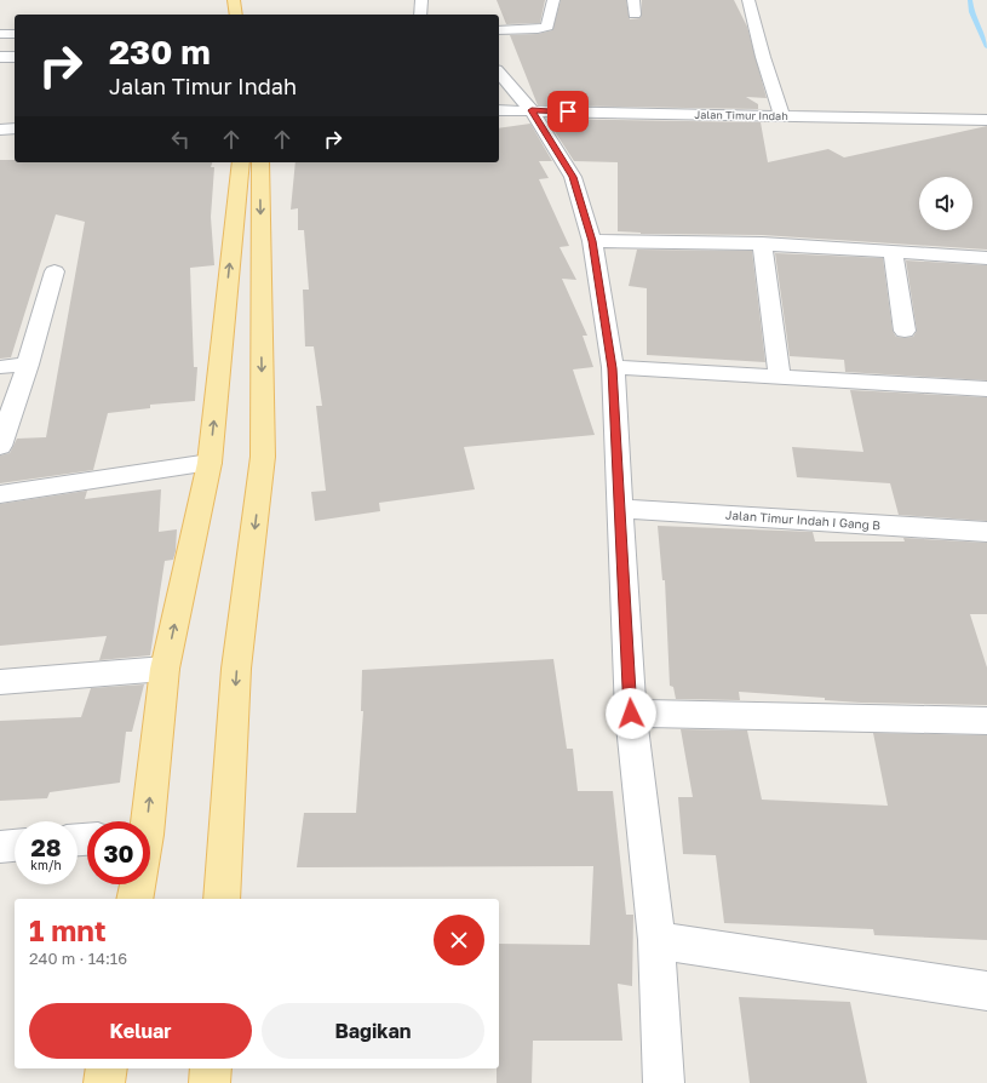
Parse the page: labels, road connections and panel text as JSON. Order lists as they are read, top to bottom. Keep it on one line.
{"streets":{"street":["Jalan Timur Indah","Jalan Timur Indah I Gang B"]},"page":{"turn":["230 m","Jalan Timur Indah"],"speed":"28 km/h","limit":"30","heading":["1 mnt","240 m · 14:16"],"buttons":["Keluar","Bagikan"]}}
